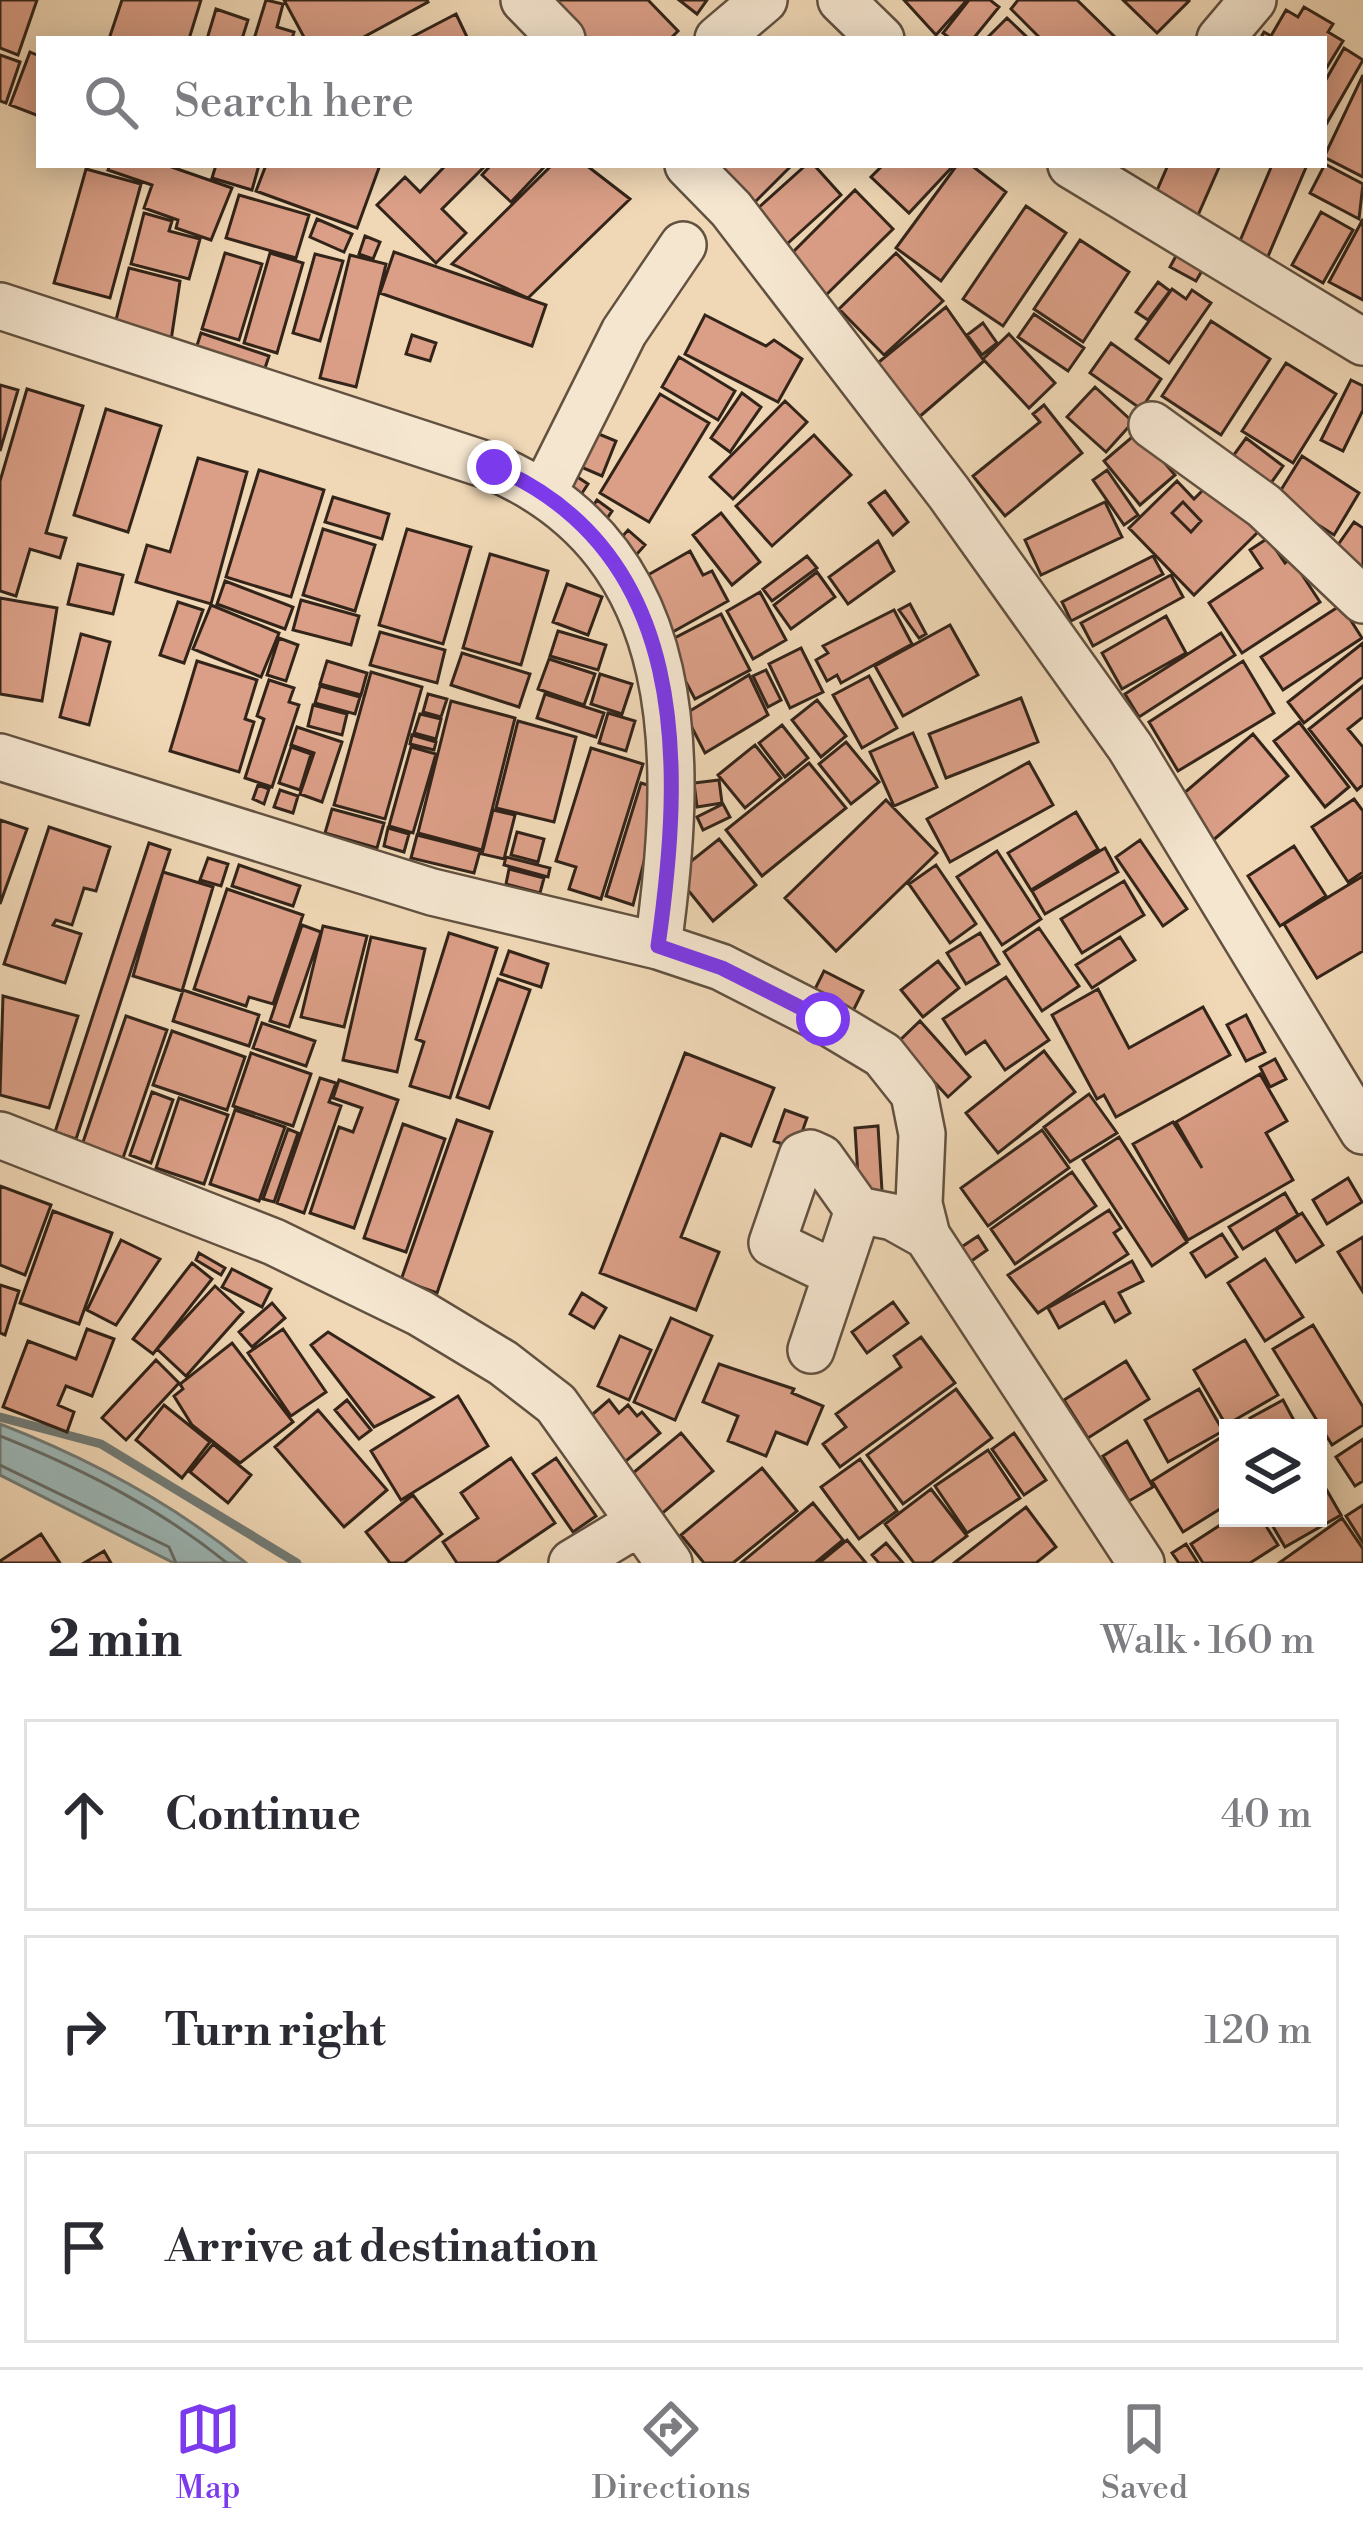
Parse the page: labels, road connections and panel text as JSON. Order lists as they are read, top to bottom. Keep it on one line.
{"page":{"search":"Search here","heading":["2 min","Walk · 160 m"],"list":[["Continue","40 m"],["Turn right","120 m"],"Arrive at destination"],"nav":["Map","Directions","Saved"]}}
